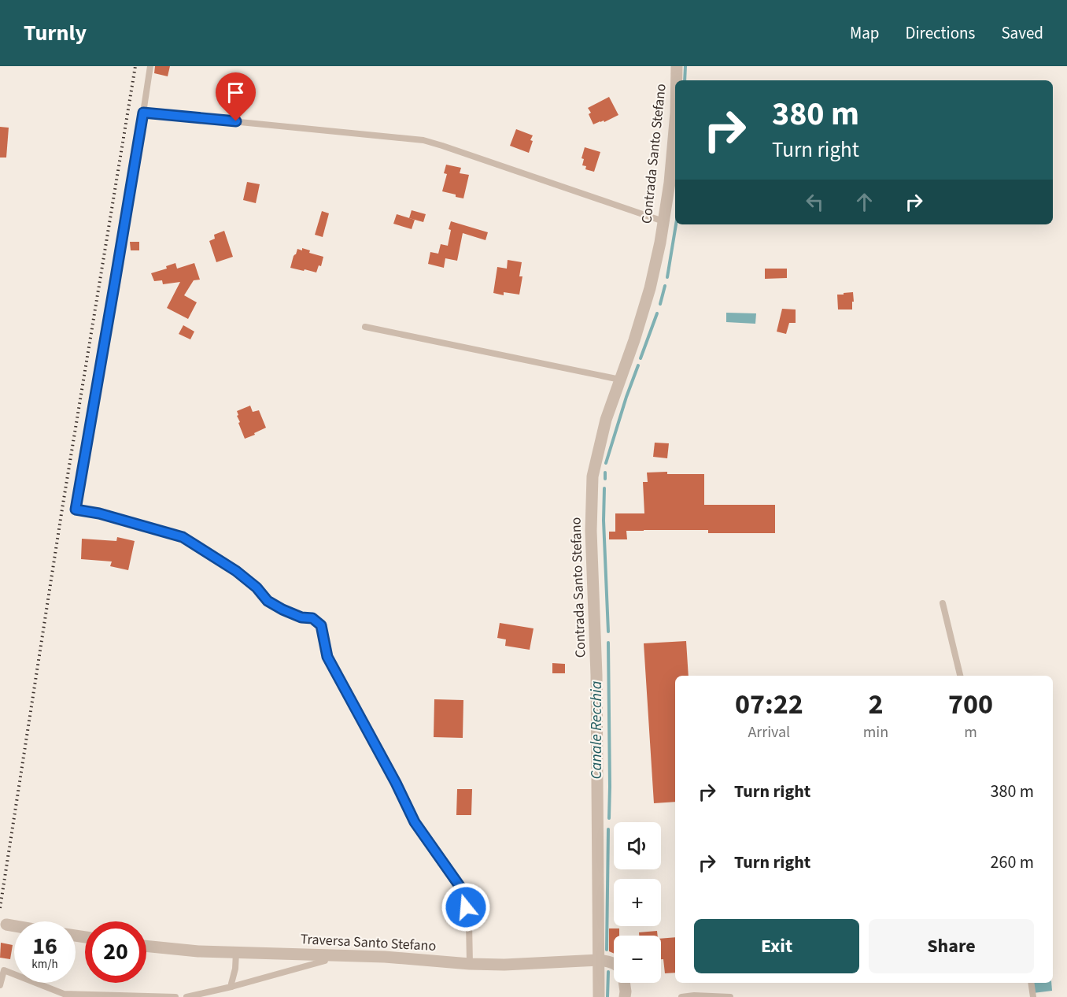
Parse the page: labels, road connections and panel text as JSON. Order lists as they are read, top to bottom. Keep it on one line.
{"streets":{"street":["Contrada Santo Stefano","Traversa Santo Stefano"]},"crossings":[["Contrada Santo Stefano","Traversa Santo Stefano"]],"water":["Canale Recchia"],"page":{"header":"Turnly","nav":["Map","Directions","Saved"],"turn":["380 m","Turn right"],"eta":["07:22","Arrival","2","min","700","m"],"list":[{"name":"Turn right","value":"380 m"},{"name":"Turn right","value":"260 m"}],"map_buttons":["+","−"],"buttons":["Exit","Share"],"speed":"16 km/h","limit":"20"}}
